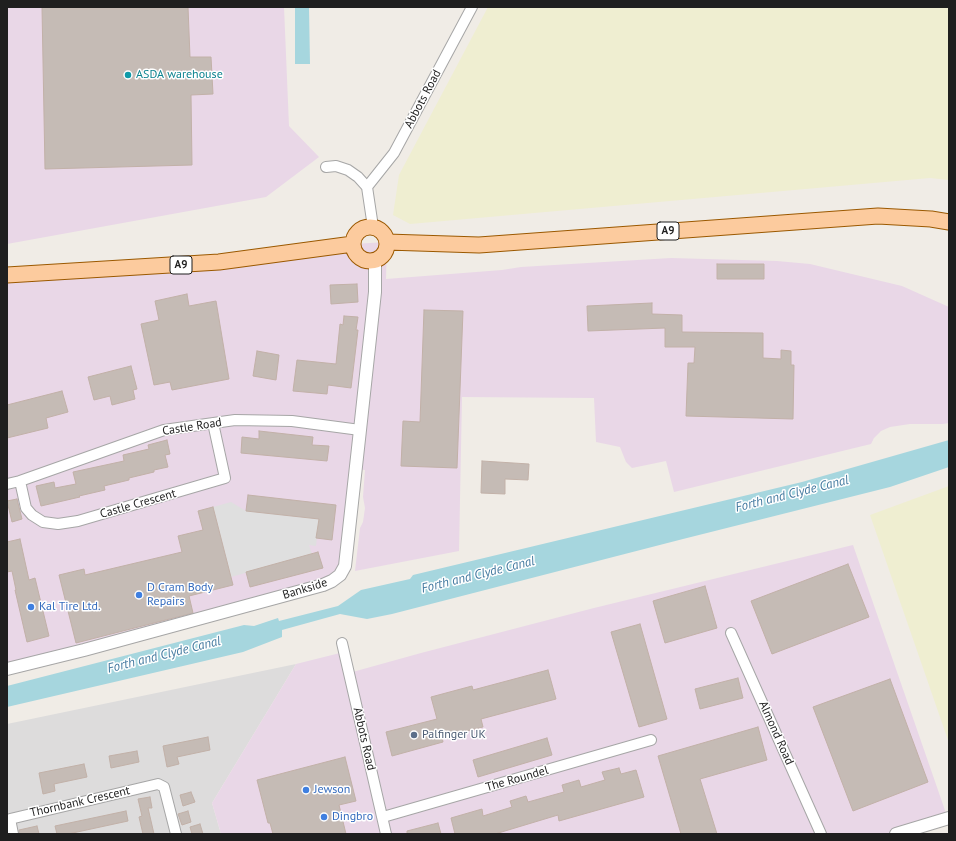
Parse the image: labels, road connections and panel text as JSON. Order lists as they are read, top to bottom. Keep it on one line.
{"streets":{"main road":["A9"],"street":["Abbots Road","Castle Road","Castle Crescent","Bankside","Almond Road","The Roundel","Thornbank Crescent"]},"crossings":[["Abbots Road","The Roundel"],["A9","Bankside"],["Castle Road","Castle Crescent"],["Castle Road","Bankside"]],"water":["Forth and Clyde Canal"],"places":["ASDA warehouse","D Cram Body Repairs","Kal Tire Ltd.","Palfinger UK","Jewson","Dingbro"]}
